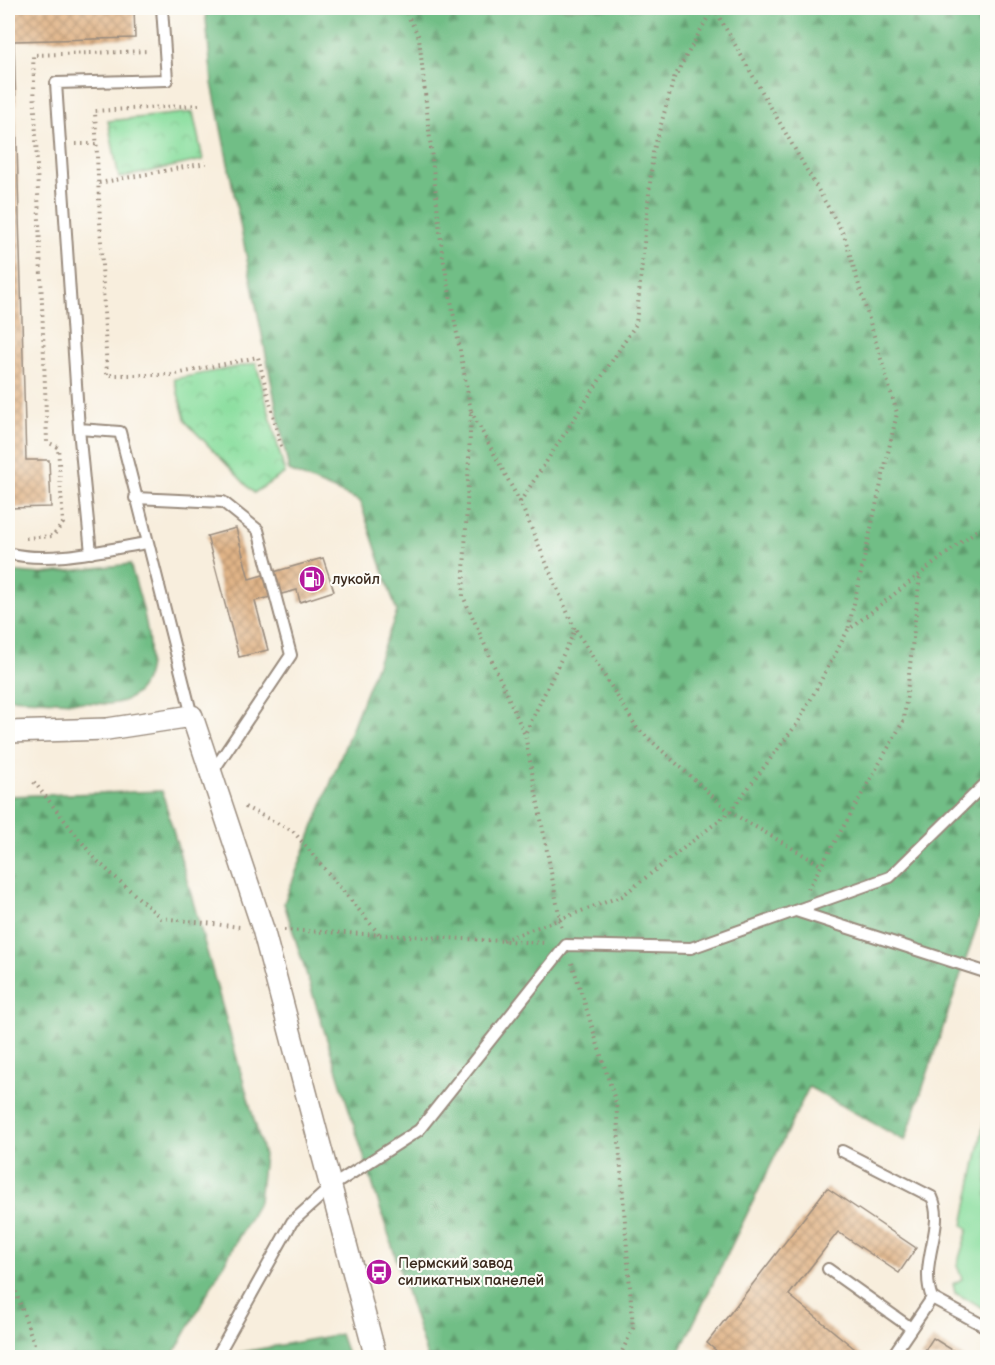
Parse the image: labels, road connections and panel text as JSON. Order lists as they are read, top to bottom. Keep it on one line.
{"places":{"fuel station":["лукойл"],"bus stop":["Пермский завод силикатных панелей"]}}
